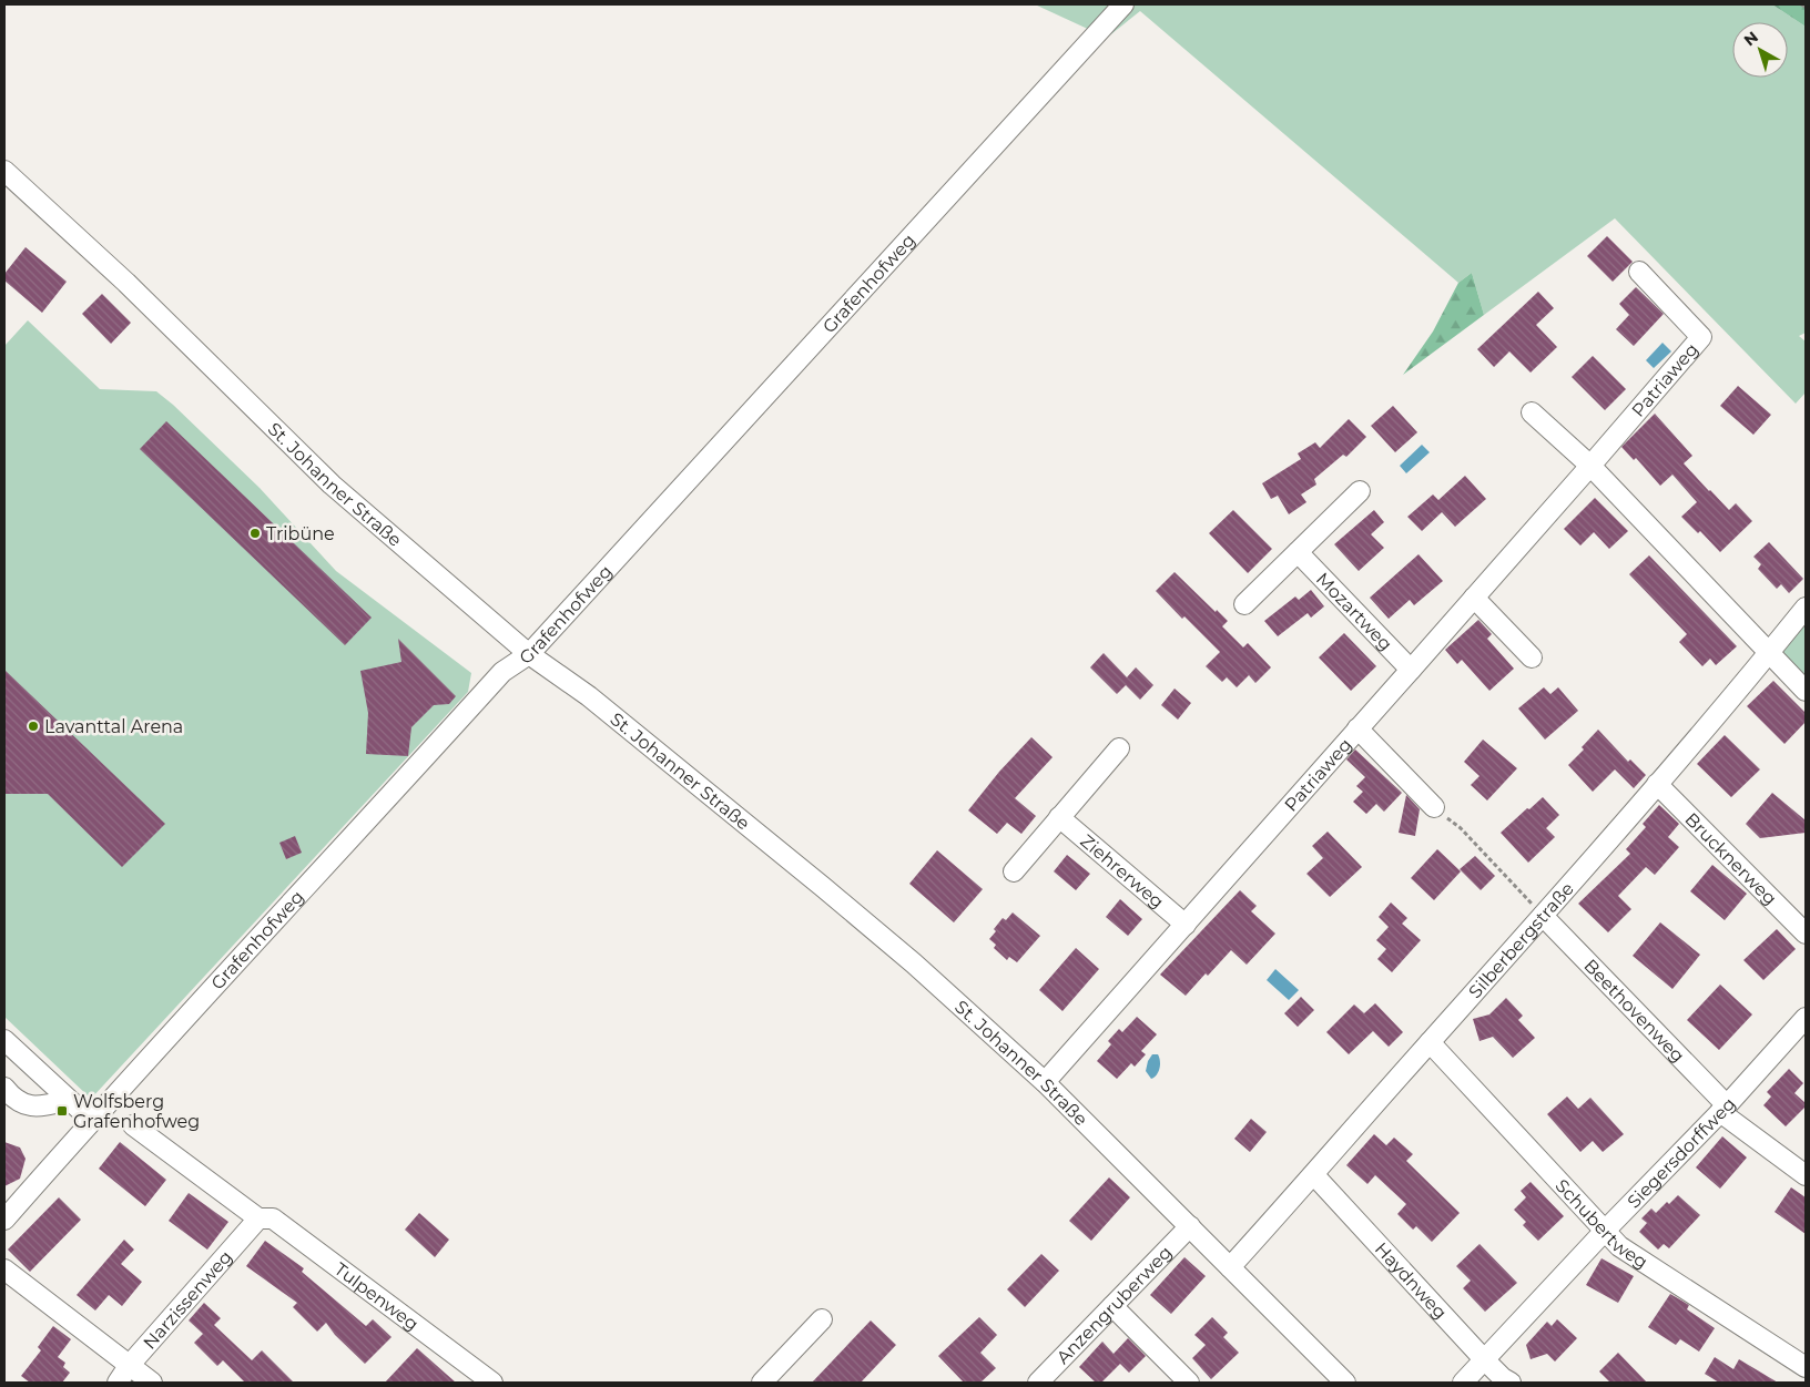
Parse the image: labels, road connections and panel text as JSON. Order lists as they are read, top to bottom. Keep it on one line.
{"streets":{"street":["Grafenhofweg","Patriaweg","St. Johanner Straße","Mozartweg","Brucknerweg","Ziehrerweg","Silberbergstraße","Beethovenweg","Siegersdorffweg","Schubertweg","Haydnweg","Tulpenweg","Narzissenweg","Anzengruberweg"]},"crossings":[["Grafenhofweg","St. Johanner Straße"],["Patriaweg","St. Johanner Straße"],["Patriaweg","Mozartweg"],["Patriaweg","Ziehrerweg"],["St. Johanner Straße","Silberbergstraße"],["St. Johanner Straße","Anzengruberweg"],["Brucknerweg","Silberbergstraße"],["Silberbergstraße","Beethovenweg"],["Silberbergstraße","Schubertweg"],["Silberbergstraße","Haydnweg"],["Beethovenweg","Siegersdorffweg"],["Siegersdorffweg","Schubertweg"],["Siegersdorffweg","Haydnweg"],["Tulpenweg","Narzissenweg"]],"places":{"other":["Tribüne","Lavanttal Arena"],"transit":["Wolfsberg Grafenhofweg"]},"north":"top left"}
